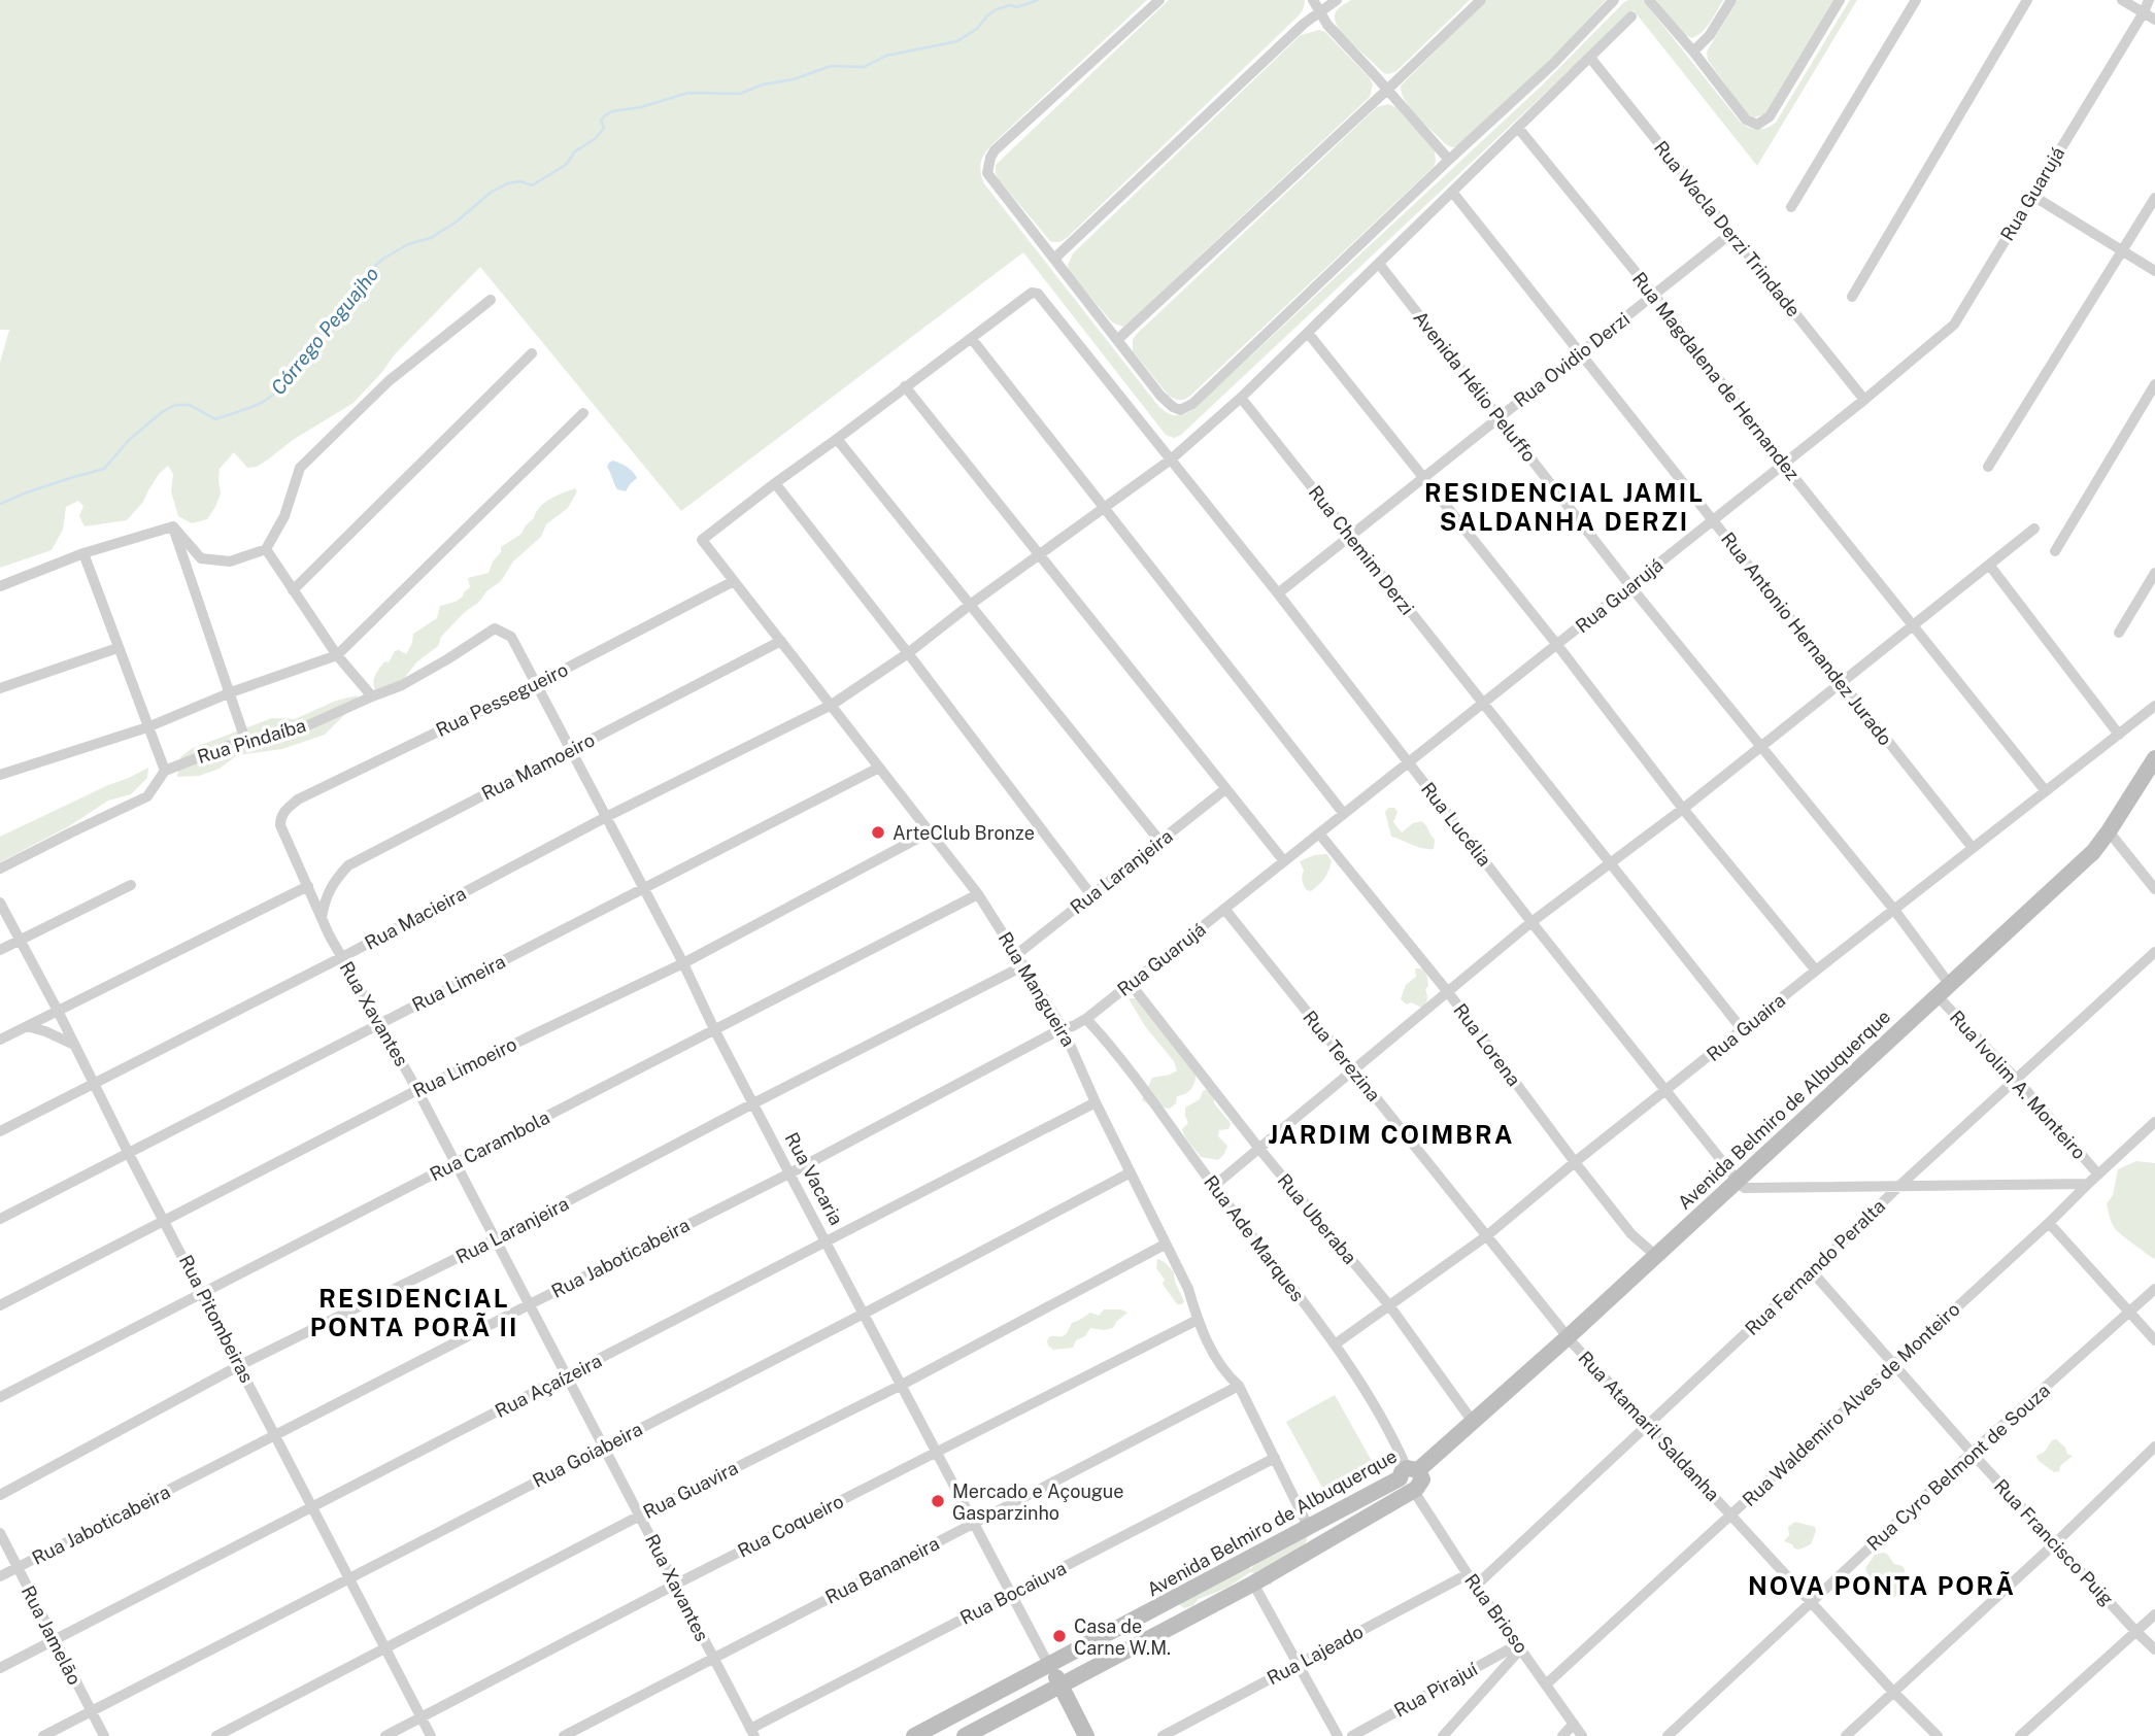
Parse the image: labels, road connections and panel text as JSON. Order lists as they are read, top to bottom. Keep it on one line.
{"streets":{"main road":["Avenida Belmiro de Albuquerque","Rua Vacaria"],"street":["Rua Guarujá","Rua Wacla Derzi Trindade","Rua Ovidio Derzi","Rua Magdalena de Hernandez","Avenida Hélio Peluffo","Rua Chemim Derzi","Rua Antonio Hernandez Jurado","Rua Pessegueiro","Rua Pindaíba","Rua Mamoeiro","Rua Lucélia","Rua Laranjeira","Rua Macieira","Rua Limeira","Rua Mangueira","Rua Xavantes","Rua Guaira","Rua Lorena","Rua Terezina","Rua Limoeiro","Rua Ivolim A. Monteiro","Rua Carambola","Rua Uberaba","Rua Ade Marques","Rua Jaboticabeira","Rua Fernando Peralta","Rua Pitombeiras","Rua Açaízeira","Rua Waldemiro Alves de Monteiro","Rua Atamaril Saldanha","Rua Goiabeira","Rua Cyro Belmont de Souza","Rua Guavira","Rua Coqueiro","Rua Francisco Puig","Rua Bananeira","Rua Bocaiuva","Rua Brioso","Rua Jamelão","Rua Lajeado","Rua Pirajuí"]},"crossings":[["Rua Guarujá","Rua Wacla Derzi Trindade"],["Rua Guarujá","Rua Magdalena de Hernandez"],["Rua Guarujá","Avenida Hélio Peluffo"],["Rua Guarujá","Rua Chemim Derzi"],["Rua Guarujá","Rua Antonio Hernandez Jurado"],["Rua Guarujá","Rua Lucélia"],["Rua Guarujá","Rua Lorena"],["Rua Guarujá","Rua Terezina"],["Rua Guarujá","Rua Uberaba"],["Rua Guarujá","Rua Ade Marques"],["Rua Guarujá","Rua Jaboticabeira"],["Rua Wacla Derzi Trindade","Rua Ovidio Derzi"],["Rua Wacla Derzi Trindade","Rua Macieira"],["Rua Ovidio Derzi","Rua Magdalena de Hernandez"],["Rua Ovidio Derzi","Avenida Hélio Peluffo"],["Rua Ovidio Derzi","Rua Chemim Derzi"],["Rua Ovidio Derzi","Rua Antonio Hernandez Jurado"],["Rua Ovidio Derzi","Rua Lucélia"],["Rua Magdalena de Hernandez","Rua Macieira"],["Rua Magdalena de Hernandez","Rua Guaira"],["Avenida Hélio Peluffo","Rua Macieira"],["Avenida Hélio Peluffo","Rua Guaira"],["Avenida Hélio Peluffo","Rua Ivolim A. Monteiro"],["Rua Chemim Derzi","Rua Macieira"],["Rua Chemim Derzi","Rua Guaira"],["Rua Antonio Hernandez Jurado","Rua Macieira"],["Rua Antonio Hernandez Jurado","Rua Guaira"],["Rua Pessegueiro","Rua Mangueira"],["Rua Pessegueiro","Rua Xavantes"],["Rua Pessegueiro","Rua Vacaria"],["Rua Pindaíba","Rua Vacaria"],["Rua Mamoeiro","Rua Mangueira"],["Rua Mamoeiro","Rua Xavantes"],["Rua Mamoeiro","Rua Vacaria"],["Rua Lucélia","Rua Macieira"],["Rua Lucélia","Rua Guaira"],["Rua Lucélia","Avenida Belmiro de Albuquerque"],["Rua Laranjeira","Rua Mangueira"],["Rua Laranjeira","Rua Xavantes"],["Rua Laranjeira","Rua Vacaria"],["Rua Laranjeira","Rua Pitombeiras"],["Rua Macieira","Rua Mangueira"],["Rua Macieira","Rua Xavantes"],["Rua Macieira","Rua Vacaria"],["Rua Macieira","Rua Pitombeiras"],["Rua Limeira","Rua Mangueira"],["Rua Limeira","Rua Xavantes"],["Rua Limeira","Rua Vacaria"],["Rua Limeira","Rua Pitombeiras"],["Rua Mangueira","Rua Limoeiro"],["Rua Mangueira","Avenida Belmiro de Albuquerque"],["Rua Mangueira","Rua Carambola"],["Rua Mangueira","Rua Jaboticabeira"],["Rua Mangueira","Rua Açaízeira"],["Rua Mangueira","Rua Goiabeira"],["Rua Mangueira","Rua Guavira"],["Rua Mangueira","Rua Coqueiro"],["Rua Mangueira","Rua Bananeira"],["Rua Mangueira","Rua Bocaiuva"],["Rua Xavantes","Rua Limoeiro"],["Rua Xavantes","Rua Carambola"],["Rua Xavantes","Rua Jaboticabeira"],["Rua Xavantes","Rua Açaízeira"],["Rua Xavantes","Rua Goiabeira"],["Rua Xavantes","Rua Guavira"],["Rua Xavantes","Rua Coqueiro"],["Rua Xavantes","Rua Bananeira"],["Rua Xavantes","Rua Bocaiuva"],["Rua Guaira","Rua Lorena"],["Rua Guaira","Rua Terezina"],["Rua Guaira","Rua Ivolim A. Monteiro"],["Rua Guaira","Rua Uberaba"],["Rua Guaira","Rua Ade Marques"],["Rua Lorena","Avenida Belmiro de Albuquerque"],["Rua Terezina","Avenida Belmiro de Albuquerque"],["Rua Terezina","Rua Atamaril Saldanha"],["Rua Limoeiro","Rua Vacaria"],["Rua Limoeiro","Rua Pitombeiras"],["Rua Ivolim A. Monteiro","Avenida Belmiro de Albuquerque"],["Rua Ivolim A. Monteiro","Rua Fernando Peralta"],["Rua Ivolim A. Monteiro","Rua Waldemiro Alves de Monteiro"],["Avenida Belmiro de Albuquerque","Rua Vacaria"],["Avenida Belmiro de Albuquerque","Rua Uberaba"],["Avenida Belmiro de Albuquerque","Rua Ade Marques"],["Avenida Belmiro de Albuquerque","Rua Atamaril Saldanha"],["Rua Carambola","Rua Vacaria"],["Rua Carambola","Rua Pitombeiras"],["Rua Vacaria","Rua Jaboticabeira"],["Rua Vacaria","Rua Açaízeira"],["Rua Vacaria","Rua Goiabeira"],["Rua Vacaria","Rua Guavira"],["Rua Vacaria","Rua Coqueiro"],["Rua Vacaria","Rua Bananeira"],["Rua Vacaria","Rua Bocaiuva"],["Rua Ade Marques","Rua Jaboticabeira"],["Rua Jaboticabeira","Rua Pitombeiras"],["Rua Jaboticabeira","Rua Jamelão"],["Rua Fernando Peralta","Rua Atamaril Saldanha"],["Rua Fernando Peralta","Rua Francisco Puig"],["Rua Fernando Peralta","Rua Brioso"],["Rua Pitombeiras","Rua Açaízeira"],["Rua Pitombeiras","Rua Goiabeira"],["Rua Pitombeiras","Rua Guavira"],["Rua Pitombeiras","Rua Coqueiro"],["Rua Açaízeira","Rua Jamelão"],["Rua Waldemiro Alves de Monteiro","Rua Atamaril Saldanha"],["Rua Waldemiro Alves de Monteiro","Rua Francisco Puig"],["Rua Waldemiro Alves de Monteiro","Rua Brioso"],["Rua Atamaril Saldanha","Rua Cyro Belmont de Souza"],["Rua Goiabeira","Rua Jamelão"],["Rua Cyro Belmont de Souza","Rua Francisco Puig"],["Rua Brioso","Rua Lajeado"],["Rua Brioso","Rua Pirajuí"]],"districts":["RESIDENCIAL JAMIL SALDANHA DERZI","JARDIM COIMBRA","RESIDENCIAL PONTA PORÃ II","NOVA PONTA PORÃ"],"water":["Córrego Peguajho"],"places":["ArteClub Bronze","Mercado e Açougue Gasparzinho","Casa de Carne W.M."]}
